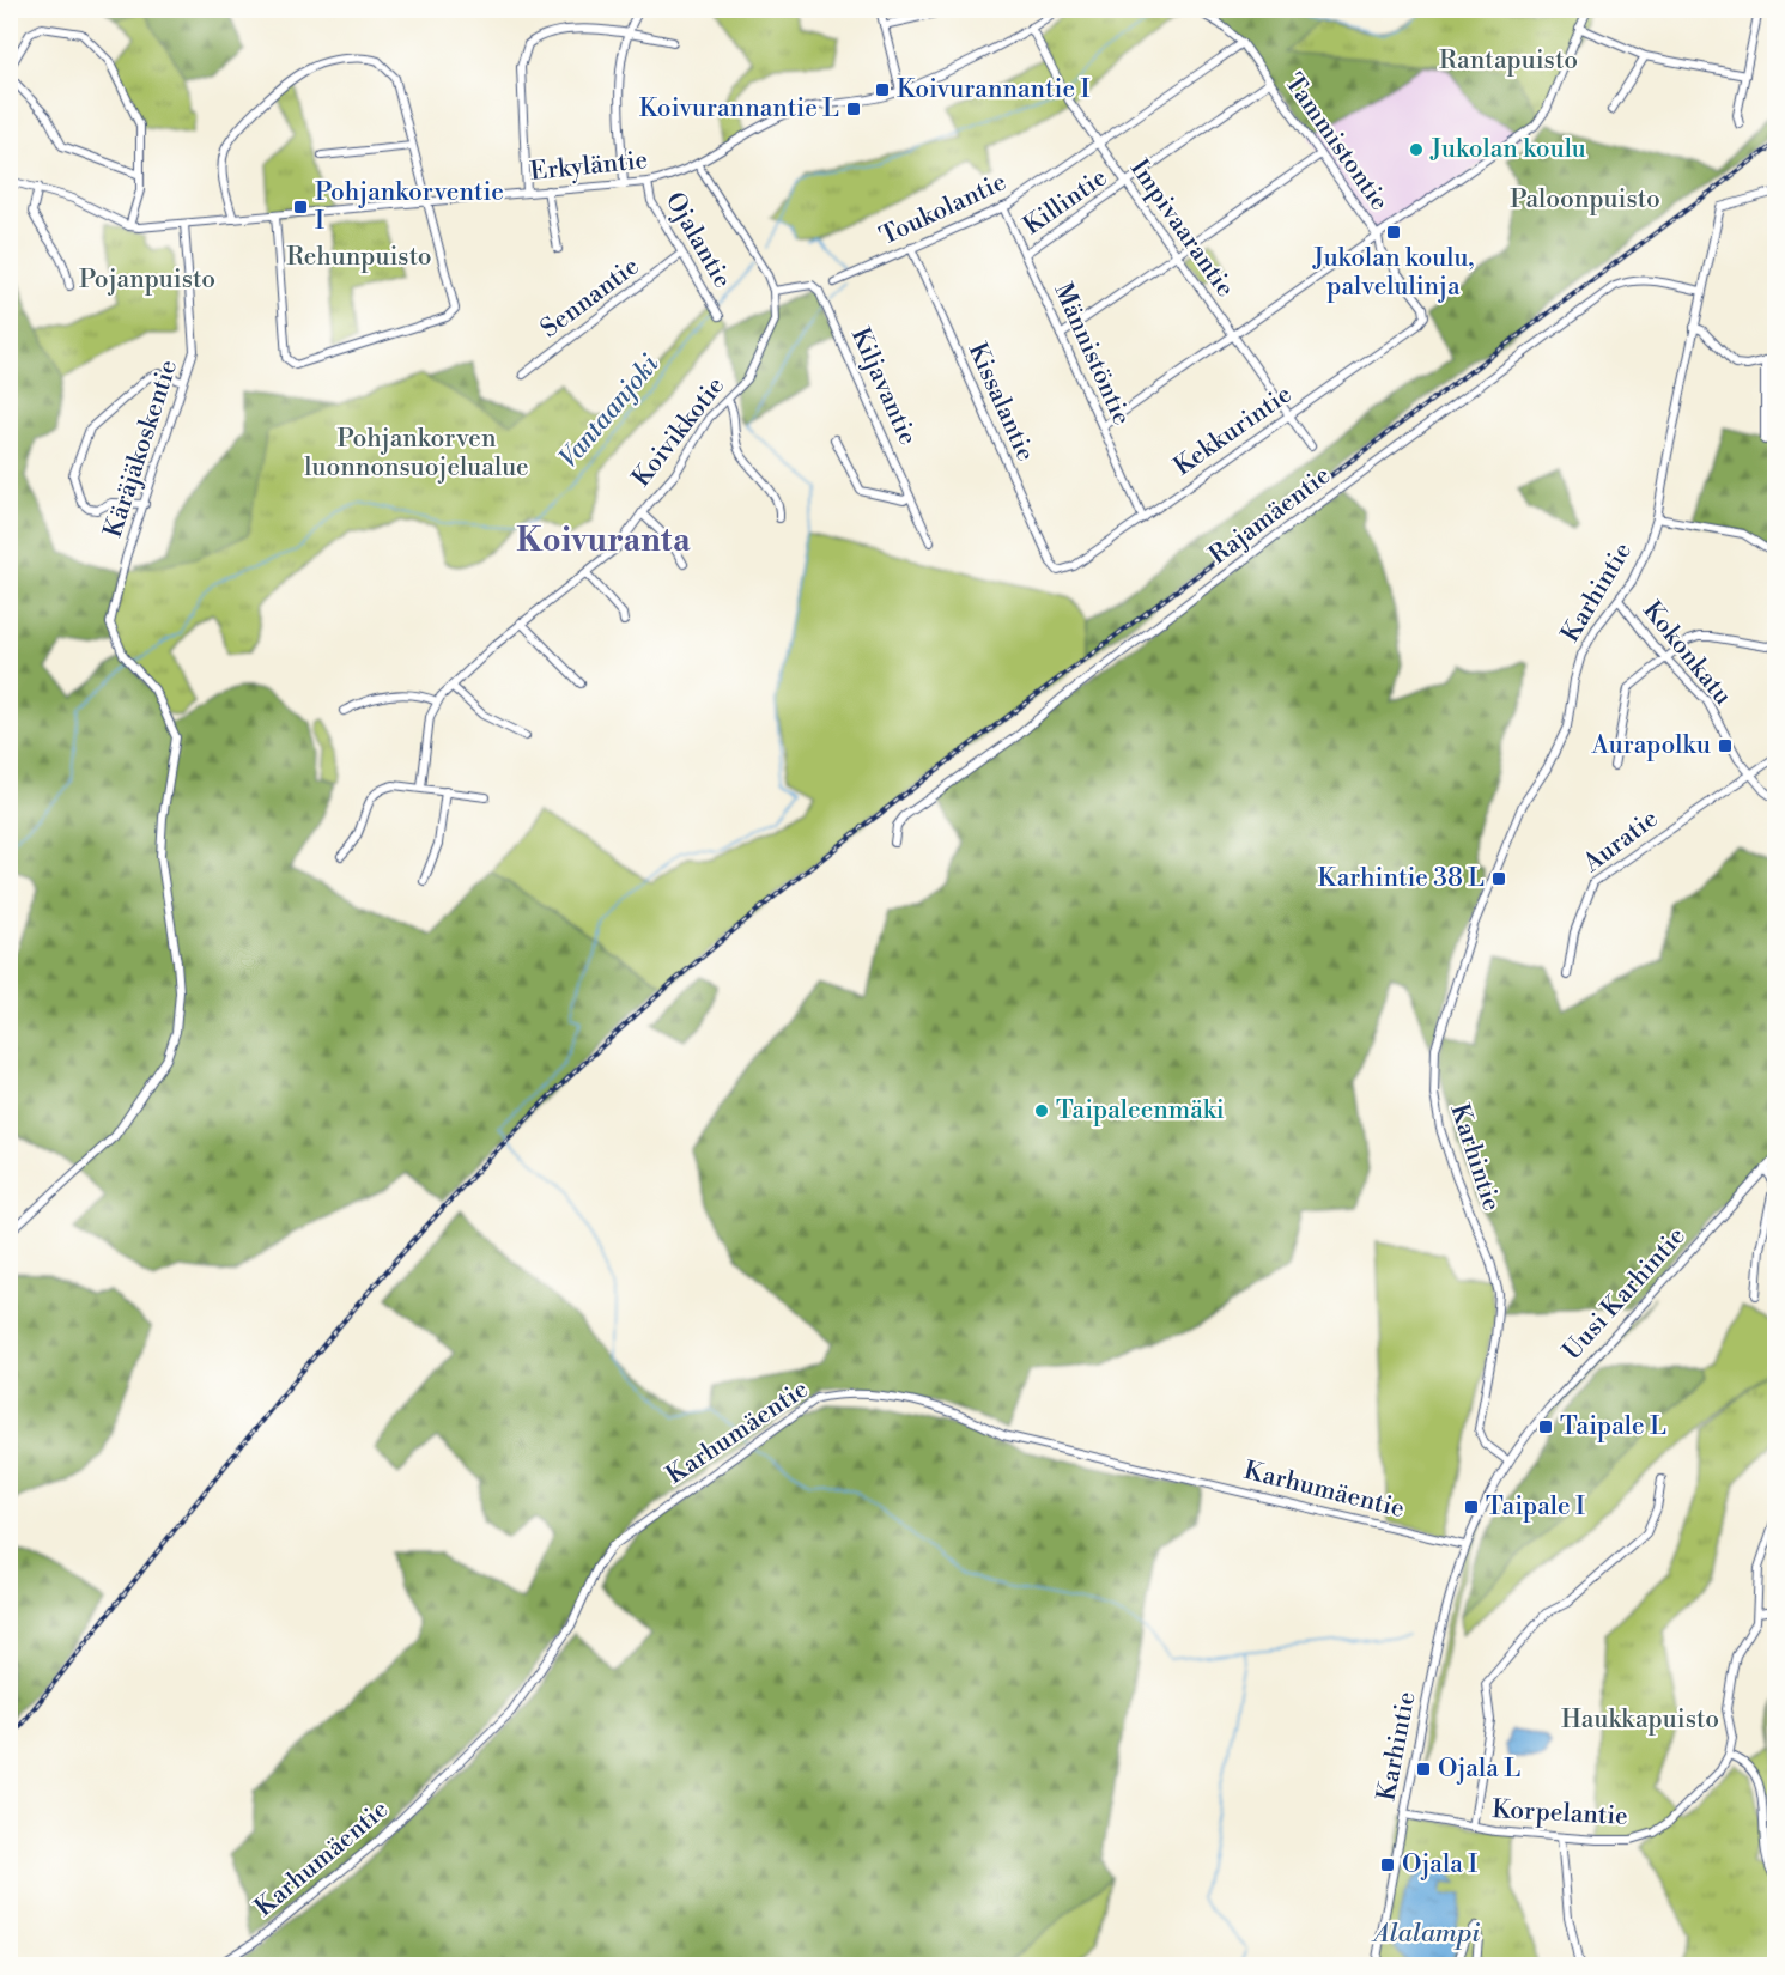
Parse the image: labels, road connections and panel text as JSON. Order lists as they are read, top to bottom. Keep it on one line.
{"streets":{"street":["Tammistontie","Erkyläntie","Killintie","Toukolantie","Impivaarantie","Ojalantie","Sennantie","Männistöntie","Kiljavantie","Kissalantie","Kekkurintie","Koivikkotie","Käräjäkoskentie","Rajamäentie","Karhintie","Kokonkatu","Auratie","Uusi Karhintie","Karhumäentie","Korpelantie"]},"crossings":[["Tammistontie","Killintie"],["Tammistontie","Toukolantie"],["Tammistontie","Kekkurintie"],["Erkyläntie","Impivaarantie"],["Erkyläntie","Ojalantie"],["Erkyläntie","Käräjäkoskentie"],["Killintie","Impivaarantie"],["Killintie","Männistöntie"],["Toukolantie","Impivaarantie"],["Toukolantie","Männistöntie"],["Toukolantie","Kissalantie"],["Impivaarantie","Kekkurintie"],["Ojalantie","Sennantie"],["Männistöntie","Kekkurintie"],["Kiljavantie","Koivikkotie"],["Kissalantie","Kekkurintie"],["Rajamäentie","Karhintie"],["Karhintie","Kokonkatu"],["Karhintie","Uusi Karhintie"],["Karhintie","Karhumäentie"],["Karhintie","Korpelantie"],["Kokonkatu","Auratie"]],"districts":["Koivuranta"],"water":["Vantaanjoki","Alalampi"],"parks":["Rantapuisto","Paloonpuisto","Rehunpuisto","Pojanpuisto","Pohjankorven luonnonsuojelualue","Haukkapuisto"],"places":{"transit":["Koivurannantie I","Koivurannantie L","Pohjankorventie I","Jukolan koulu, palvelulinja","Aurapolku","Karhintie 38 L","Taipale L","Taipale I","Ojala L","Ojala I"],"other":["Jukolan koulu","Taipaleenmäki"]}}
